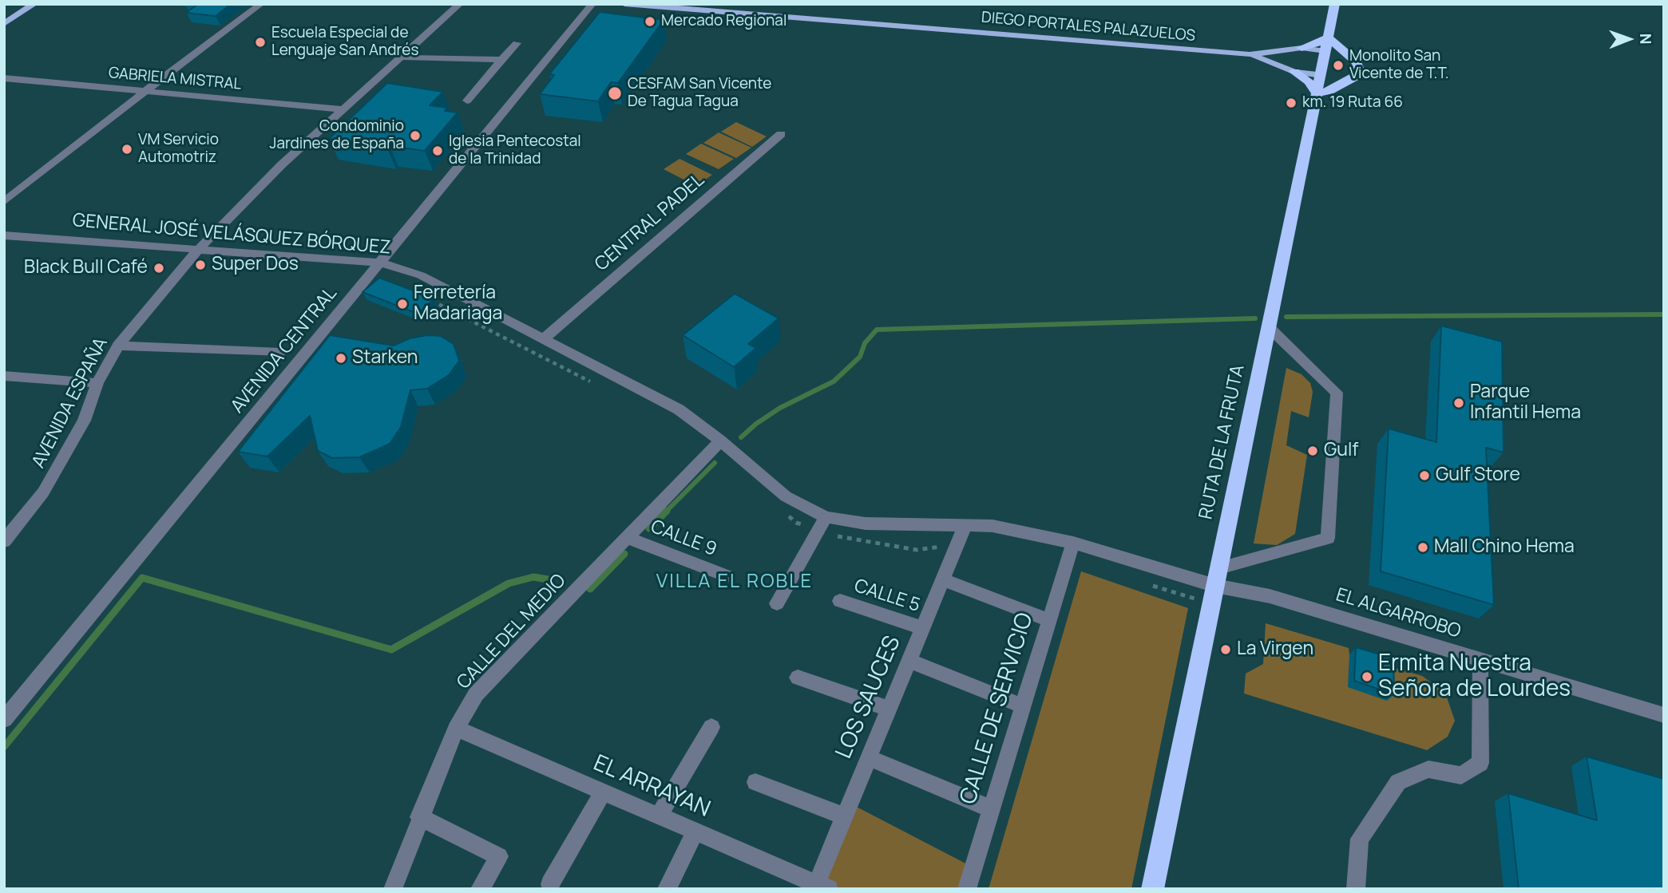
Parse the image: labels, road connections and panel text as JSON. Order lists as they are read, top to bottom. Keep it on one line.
{"streets":{"highway":["RUTA DE LA FRUTA"],"main road":["DIEGO PORTALES PALAZUELOS"],"street":["GABRIELA MISTRAL","CENTRAL PADEL","GENERAL JOSÉ VELÁSQUEZ BÓRQUEZ","AVENIDA CENTRAL","AVENIDA ESPAÑA","CALLE 9","CALLE 5","EL ALGARROBO","CALLE DEL MEDIO","LOS SAUCES","CALLE DE SERVICIO","EL ARRAYAN"]},"crossings":[["GABRIELA MISTRAL","AVENIDA ESPAÑA"],["CENTRAL PADEL","GENERAL JOSÉ VELÁSQUEZ BÓRQUEZ"],["GENERAL JOSÉ VELÁSQUEZ BÓRQUEZ","AVENIDA CENTRAL"],["GENERAL JOSÉ VELÁSQUEZ BÓRQUEZ","AVENIDA ESPAÑA"],["GENERAL JOSÉ VELÁSQUEZ BÓRQUEZ","RUTA DE LA FRUTA"],["GENERAL JOSÉ VELÁSQUEZ BÓRQUEZ","EL ALGARROBO"],["GENERAL JOSÉ VELÁSQUEZ BÓRQUEZ","CALLE DEL MEDIO"],["GENERAL JOSÉ VELÁSQUEZ BÓRQUEZ","LOS SAUCES"],["GENERAL JOSÉ VELÁSQUEZ BÓRQUEZ","CALLE DE SERVICIO"],["RUTA DE LA FRUTA","EL ALGARROBO"],["CALLE 9","CALLE DEL MEDIO"],["CALLE 5","LOS SAUCES"],["CALLE DEL MEDIO","EL ARRAYAN"],["LOS SAUCES","EL ARRAYAN"]],"districts":["VILLA EL ROBLE"],"places":["Mercado Regional","Escuela Especial de Lenguaje San Andrés","Monolito San Vicente de T.T.","CESFAM San Vicente De Tagua Tagua","km. 19 Ruta 66","Condominio Jardines de España","VM Servicio Automotriz","Iglesia Pentecostal de la Trinidad","Super Dos","Black Bull Café","Ferretería Madariaga","Starken","Parque Infantil Hema","Gulf","Gulf Store","Mall Chino Hema","La Virgen","Ermita Nuestra Señora de Lourdes"],"north":"right"}
